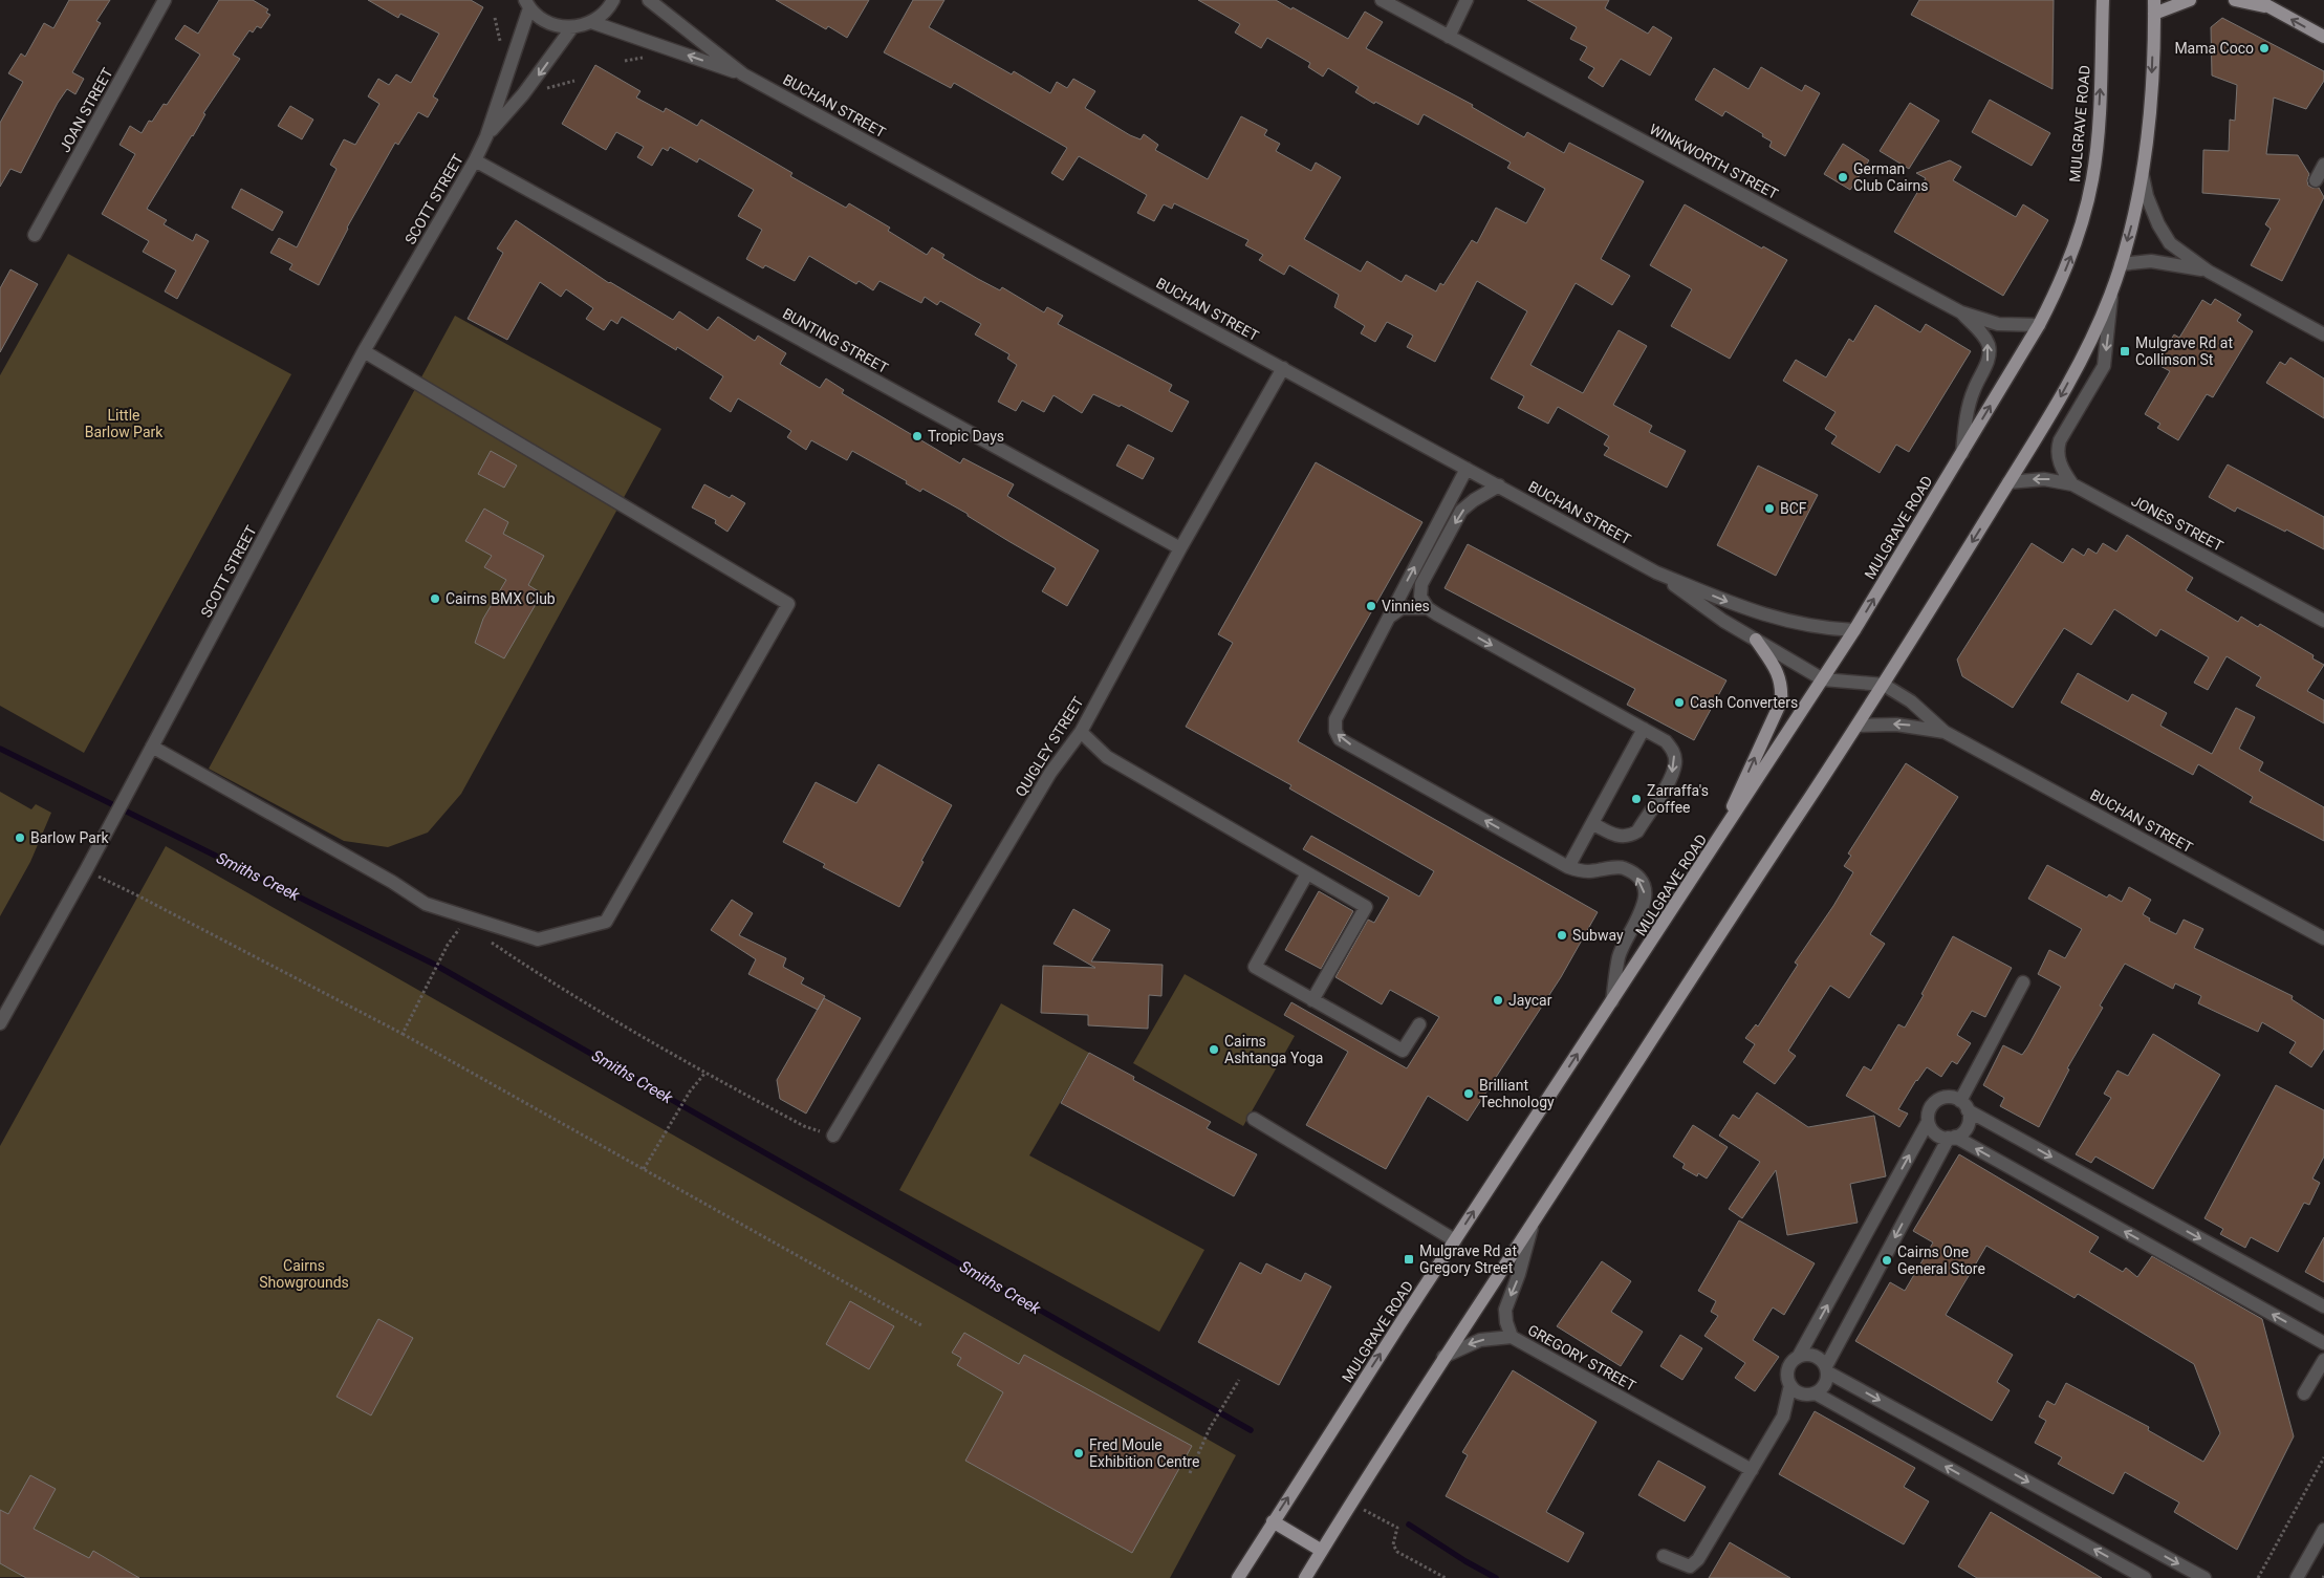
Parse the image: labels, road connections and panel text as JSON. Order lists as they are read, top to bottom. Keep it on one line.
{"streets":{"main road":["MULGRAVE ROAD"],"street":["BUCHAN STREET","JOAN STREET","WINKWORTH STREET","SCOTT STREET","BUNTING STREET","JONES STREET","QUIGLEY STREET","GREGORY STREET"]},"crossings":[["BUCHAN STREET","MULGRAVE ROAD"],["BUCHAN STREET","QUIGLEY STREET"],["MULGRAVE ROAD","WINKWORTH STREET"],["SCOTT STREET","BUNTING STREET"],["BUNTING STREET","QUIGLEY STREET"]],"water":["Smiths Creek"],"parks":["Little Barlow Park","Cairns Showgrounds"],"places":{"other":["Mama Coco","German Club Cairns","Tropic Days","BCF","Cairns BMX Club","Vinnies","Cash Converters","Zarraffa's Coffee","Barlow Park","Subway","Jaycar","Cairns Ashtanga Yoga","Brilliant Technology","Cairns One General Store","Fred Moule Exhibition Centre"],"transit":["Mulgrave Rd at Collinson St","Mulgrave Rd at Gregory Street"]}}
